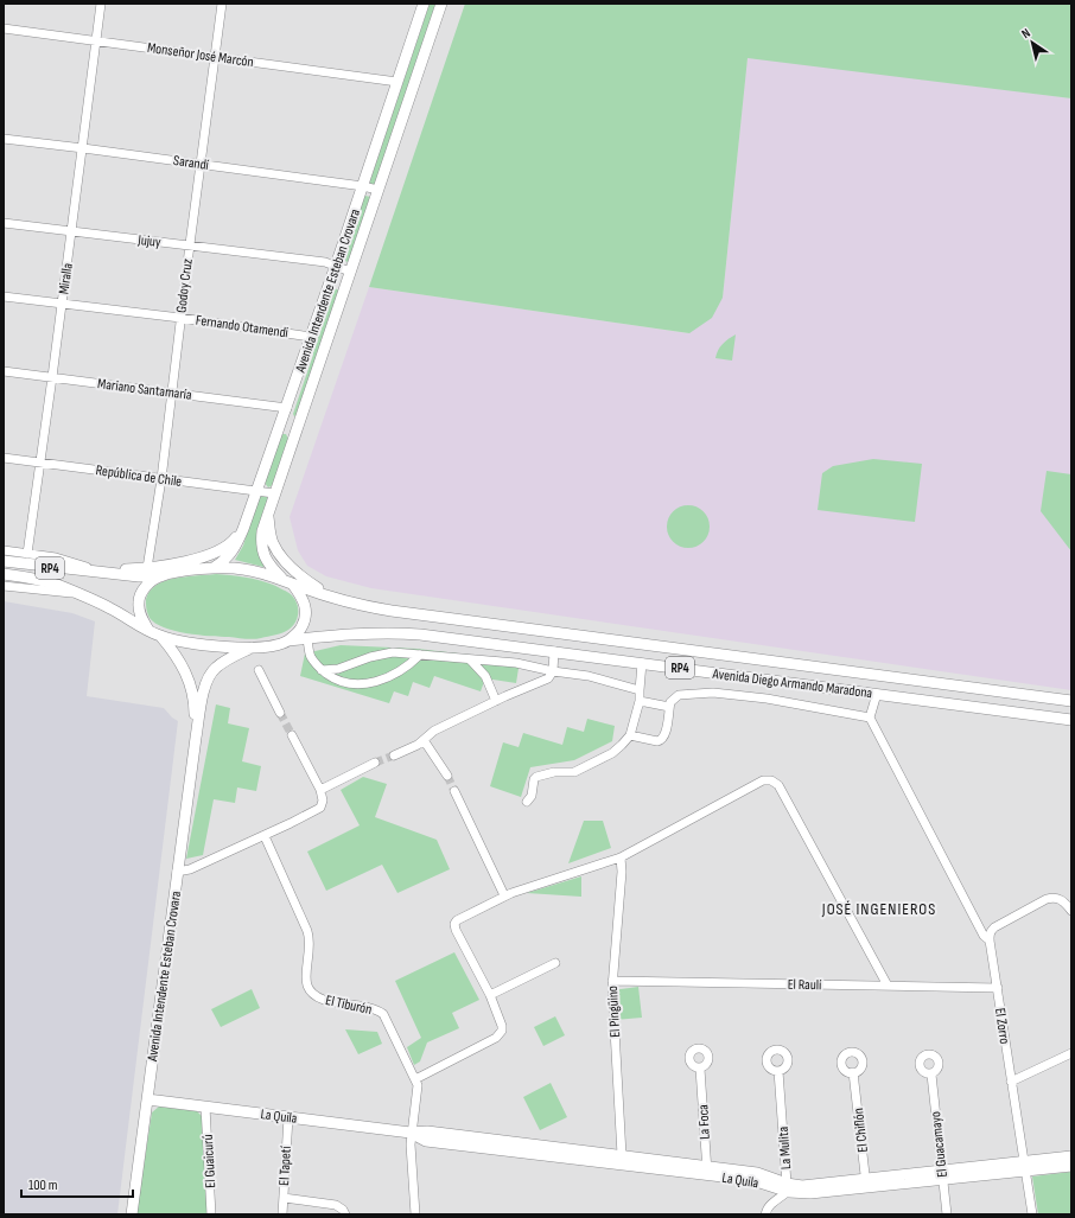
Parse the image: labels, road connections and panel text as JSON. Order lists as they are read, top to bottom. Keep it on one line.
{"streets":{"main road":["Avenida Intendente Esteban Crovara","RP4","Avenida Diego Armando Maradona","La Quila"],"street":["Monseñor José Marcón","Sarandí","Jujuy","Miralla","Godoy Cruz","Fernando Otamendi","Mariano Santamaría","República de Chile","El Raulí","El Tiburón","El Pingüino","El Zorro","La Foca","El Chiflón","El Guacamayo","La Mulita","El Guaicurú","El Tapetí"]},"crossings":[["Monseñor José Marcón","Miralla"],["Monseñor José Marcón","Godoy Cruz"],["Monseñor José Marcón","Avenida Intendente Esteban Crovara"],["Sarandí","Miralla"],["Sarandí","Godoy Cruz"],["Sarandí","Avenida Intendente Esteban Crovara"],["Jujuy","Miralla"],["Jujuy","Godoy Cruz"],["Jujuy","Avenida Intendente Esteban Crovara"],["Miralla","Fernando Otamendi"],["Miralla","Mariano Santamaría"],["Miralla","República de Chile"],["Godoy Cruz","Fernando Otamendi"],["Godoy Cruz","Mariano Santamaría"],["Godoy Cruz","República de Chile"],["Avenida Intendente Esteban Crovara","Fernando Otamendi"],["Avenida Intendente Esteban Crovara","Mariano Santamaría"],["Avenida Intendente Esteban Crovara","República de Chile"],["Avenida Intendente Esteban Crovara","RP4"],["Avenida Intendente Esteban Crovara","La Quila"],["RP4","Avenida Diego Armando Maradona"],["El Raulí","El Pingüino"],["El Raulí","El Zorro"],["El Tiburón","La Quila"],["El Pingüino","La Quila"],["El Zorro","La Quila"],["La Quila","La Foca"],["La Quila","El Chiflón"],["La Quila","El Guacamayo"],["La Quila","La Mulita"],["La Quila","El Guaicurú"],["La Quila","El Tapetí"]],"districts":["JOSÉ INGENIEROS"],"scale_bar":"100 m","north":"top left"}
